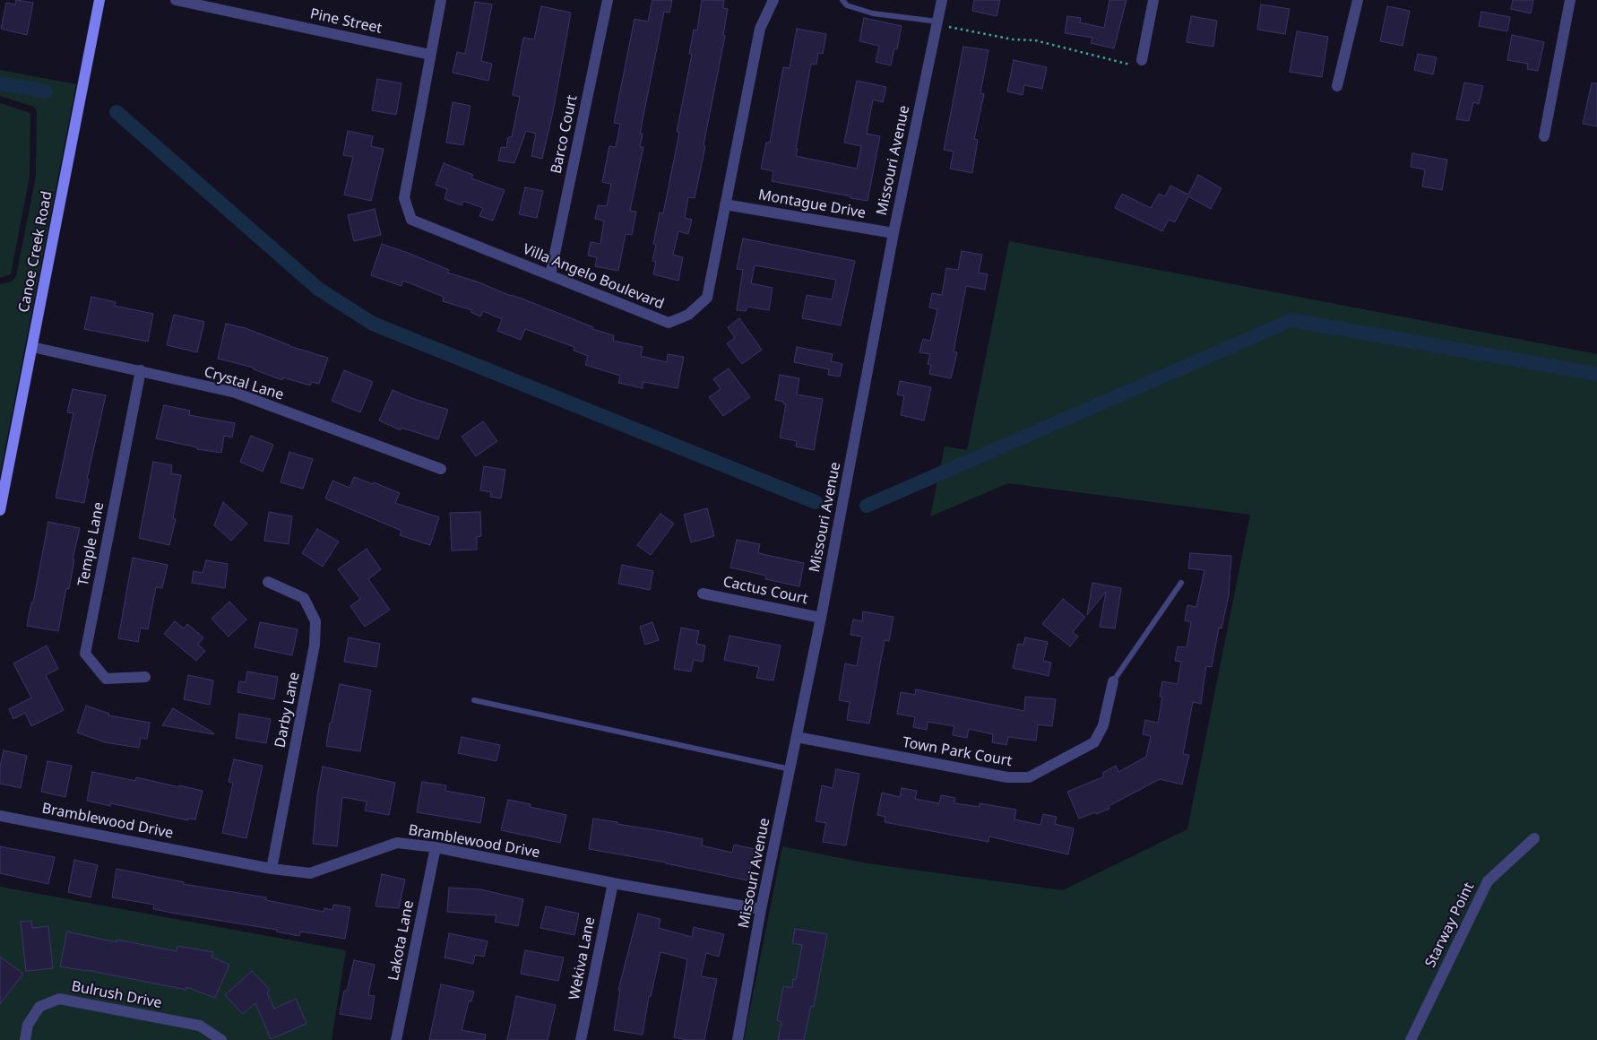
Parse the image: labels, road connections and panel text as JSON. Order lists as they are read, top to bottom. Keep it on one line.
{"streets":{"main road":["Canoe Creek Road"],"street":["Pine Street","Barco Court","Missouri Avenue","Montague Drive","Villa Angelo Boulevard","Crystal Lane","Temple Lane","Cactus Court","Darby Lane","Town Park Court","Bramblewood Drive","Starway Point","Lakota Lane","Wekiva Lane","Bulrush Drive"]},"crossings":[["Pine Street","Villa Angelo Boulevard"],["Barco Court","Villa Angelo Boulevard"],["Missouri Avenue","Montague Drive"],["Missouri Avenue","Cactus Court"],["Missouri Avenue","Town Park Court"],["Missouri Avenue","Bramblewood Drive"],["Montague Drive","Villa Angelo Boulevard"],["Canoe Creek Road","Crystal Lane"],["Crystal Lane","Temple Lane"],["Darby Lane","Bramblewood Drive"],["Bramblewood Drive","Lakota Lane"],["Bramblewood Drive","Wekiva Lane"]]}
